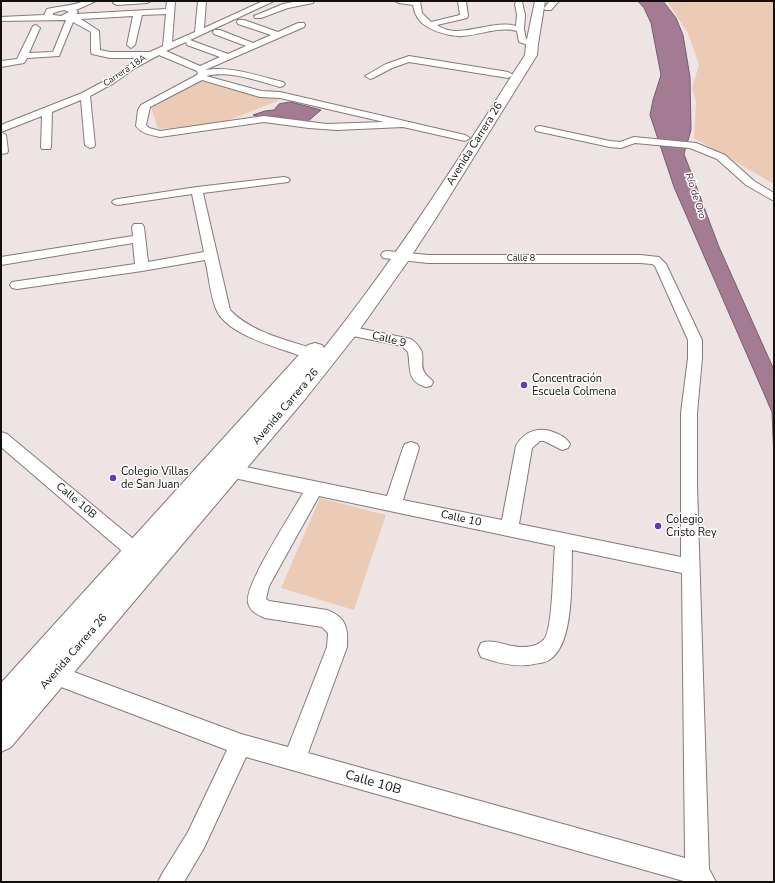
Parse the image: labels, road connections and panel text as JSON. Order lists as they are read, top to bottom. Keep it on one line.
{"streets":{"main road":["Avenida Carrera 26"],"street":["Carrera 18A","Calle 8","Calle 9","Calle 10B","Calle 10"]},"crossings":[["Avenida Carrera 26","Calle 8"],["Avenida Carrera 26","Calle 9"],["Avenida Carrera 26","Calle 10B"],["Avenida Carrera 26","Calle 10"],["Calle 8","Calle 10"]],"water":["Río de Oro"],"places":["Concentración Escuela Colmena","Colegio Villas de San Juan","Colegio Cristo Rey"]}
